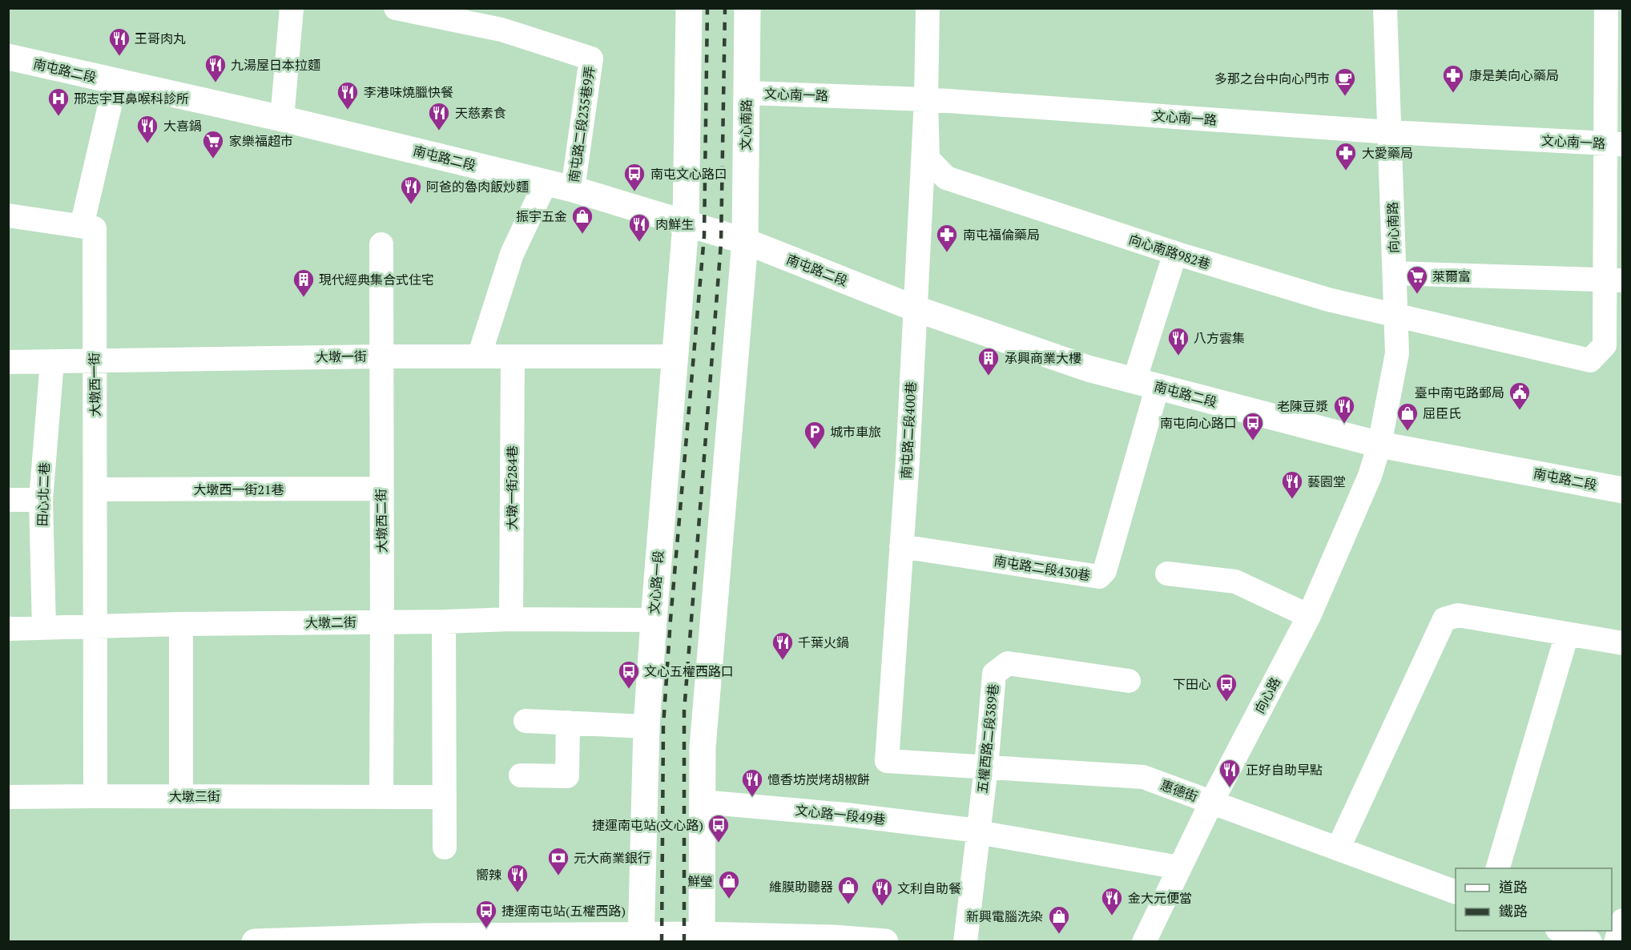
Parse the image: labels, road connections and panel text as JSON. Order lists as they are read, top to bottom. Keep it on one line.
{"streets":{"main road":["南屯路二段","文心南路","文心路一段"],"street":["文心南一路","南屯路二段235巷9弄","向心南路","向心南路982巷","大墩一街","大墩西一街","南屯路二段400巷","大墩一街284巷","大墩西一街21巷","田心北二巷","大墩西二街","南屯路二段430巷","大墩二街","向心路","五權西路二段389巷","惠德街","大墩三街","文心路一段49巷"]},"crossings":[["南屯路二段","南屯路二段235巷9弄"],["南屯路二段","文心南路"],["南屯路二段","向心南路"],["南屯路二段","南屯路二段400巷"],["南屯路二段","南屯路二段430巷"],["南屯路二段","文心路一段"],["南屯路二段","向心路"],["文心南一路","文心南路"],["文心南一路","向心南路"],["文心南一路","向心南路982巷"],["文心南一路","南屯路二段400巷"],["向心南路","向心南路982巷"],["向心南路","向心路"],["向心南路982巷","南屯路二段400巷"],["大墩一街","大墩西一街"],["大墩一街","大墩一街284巷"],["大墩一街","田心北二巷"],["大墩一街","大墩西二街"],["大墩一街","文心路一段"],["大墩西一街","大墩西一街21巷"],["大墩西一街","大墩二街"],["大墩西一街","大墩三街"],["南屯路二段400巷","南屯路二段430巷"],["南屯路二段400巷","惠德街"],["大墩一街284巷","大墩二街"],["大墩西一街21巷","大墩西二街"],["田心北二巷","大墩二街"],["大墩西二街","大墩二街"],["大墩西二街","大墩三街"],["文心路一段","大墩二街"],["向心路","惠德街"],["向心路","文心路一段49巷"],["五權西路二段389巷","惠德街"],["五權西路二段389巷","文心路一段49巷"]],"places":{"restaurant":["王哥肉丸","九湯屋日本拉麵","李港味燒臘快餐","天慈素食","大喜鍋","阿爸的魯肉飯炒麵","肉鮮生","八方雲集","老陳豆漿","藝園堂","千葉火鍋","正好自助早點","憶香坊炭烤胡椒餅","嚮辣","文利自助餐","金大元便當"],"pharmacy":["康是美向心藥局","大愛藥局","南屯福倫藥局"],"cafe":["多那之台中向心門市"],"hospital":["邢志宇耳鼻喉科診所"],"supermarket":["家樂福超市","萊爾富"],"bus stop":["南屯文心路口","南屯向心路口","文心五權西路口","下田心","捷運南屯站(文心路)","捷運南屯站(五權西路)"],"shop":["振宇五金","屈臣氏","鮮瑩","維膜助聽器","新興電腦洗染"],"building":["現代經典集合式住宅","承興商業大樓"],"public building":["臺中南屯路郵局"],"parking":["城市車旅"],"bank":["元大商業銀行"]},"legend":["道路","鐵路"]}
